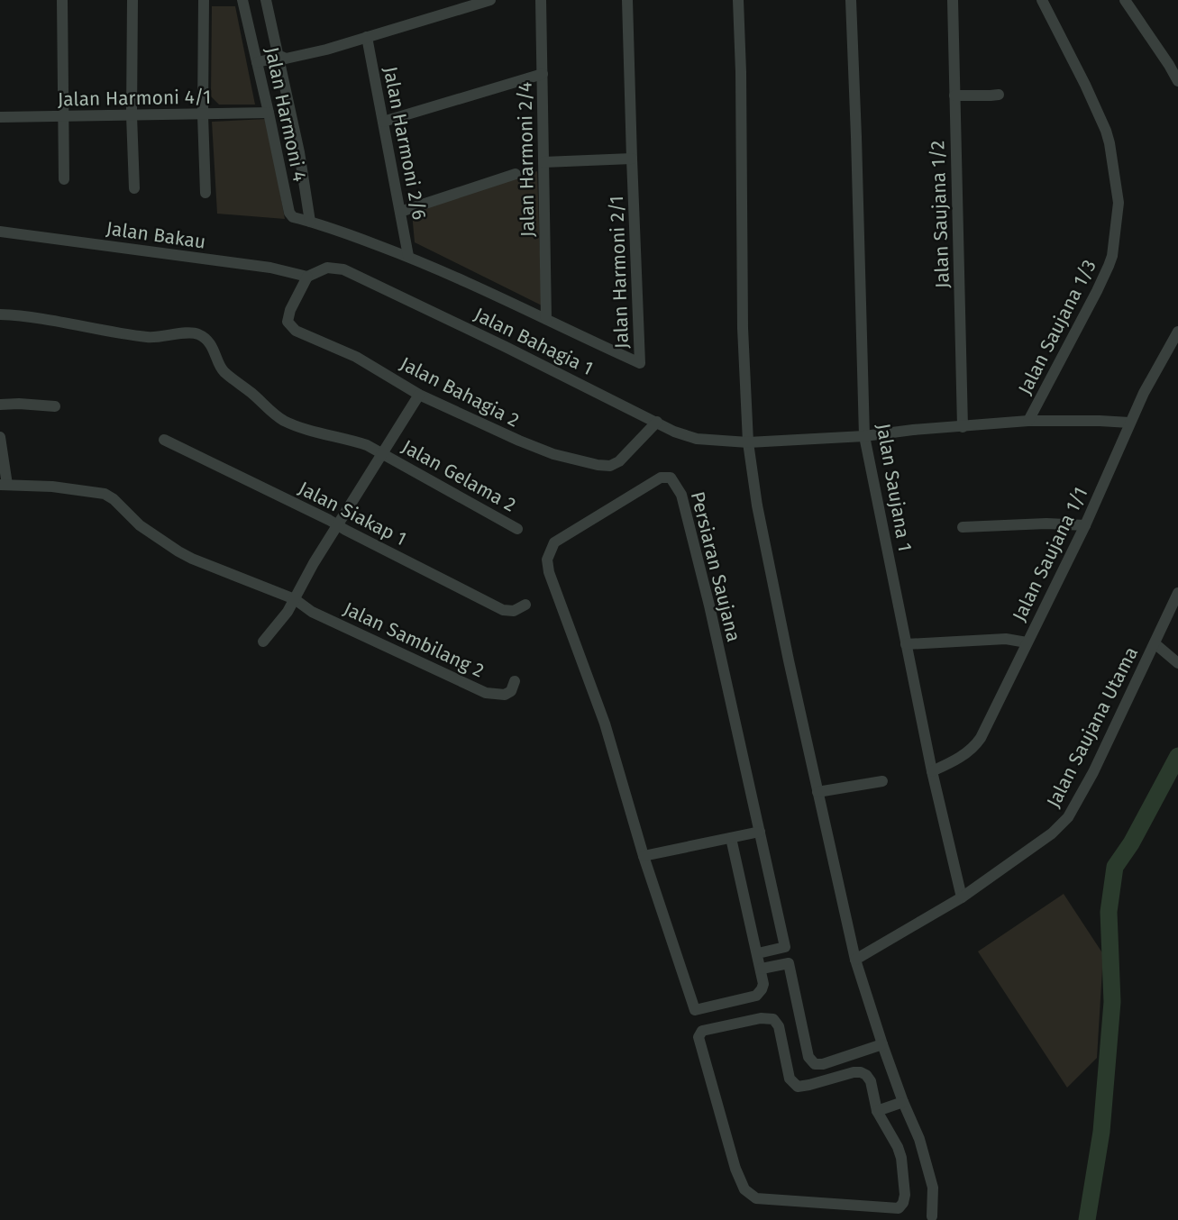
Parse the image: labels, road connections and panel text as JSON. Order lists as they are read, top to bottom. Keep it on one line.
{"streets":{"street":["Jalan Harmoni 4/1","Jalan Harmoni 4","Jalan Harmoni 2/6","Jalan Harmoni 2/4","Jalan Saujana 1/2","Jalan Bakau","Jalan Harmoni 2/1","Jalan Saujana 1/3","Jalan Bahagia 1","Jalan Bahagia 2","Jalan Gelama 2","Jalan Saujana 1","Jalan Siakap 1","Jalan Saujana 1/1","Persiaran Saujana","Jalan Sambilang 2","Jalan Saujana Utama"]},"crossings":[["Jalan Harmoni 4/1","Jalan Harmoni 4"],["Jalan Harmoni 4","Jalan Harmoni 2/1"],["Jalan Harmoni 2/6","Jalan Harmoni 2/1"],["Jalan Harmoni 2/4","Jalan Harmoni 2/1"],["Jalan Saujana 1/2","Jalan Bahagia 1"],["Jalan Bakau","Jalan Bahagia 1"],["Jalan Bakau","Jalan Bahagia 2"],["Jalan Saujana 1/3","Jalan Bahagia 1"],["Jalan Bahagia 1","Jalan Bahagia 2"],["Jalan Bahagia 1","Jalan Saujana 1"],["Jalan Bahagia 1","Jalan Saujana 1/1"],["Jalan Saujana 1","Jalan Saujana 1/1"],["Jalan Saujana 1","Jalan Saujana Utama"]]}
